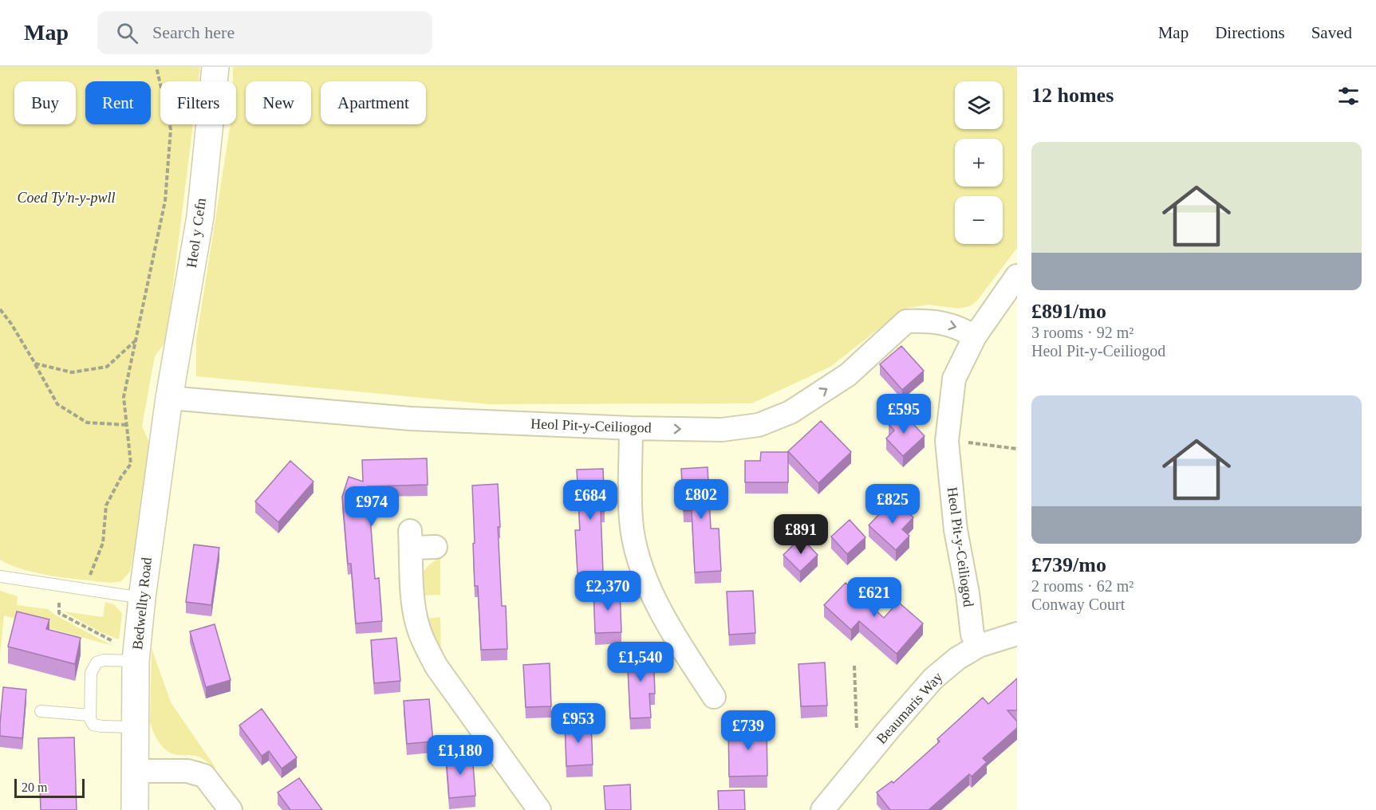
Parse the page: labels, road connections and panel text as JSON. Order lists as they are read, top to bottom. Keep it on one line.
{"streets":{"street":["Heol y Cefn","Heol Pit-y-Ceiliogod","Bedwellty Road","Beaumaris Way"]},"crossings":[["Heol y Cefn","Heol Pit-y-Ceiliogod"],["Heol y Cefn","Bedwellty Road"],["Heol Pit-y-Ceiliogod","Bedwellty Road"],["Heol Pit-y-Ceiliogod","Beaumaris Way"]],"parks":["Coed Ty'n-y-pwll"],"scale_bar":"20 m","page":{"header":"Map","search":"Search here","nav":["Map","Directions","Saved"],"heading":"12 homes","map_buttons":["+","−"],"chip":["Buy","Rent","Filters","New","Apartment"],"list":[{"name":"£891/mo","note":"3 rooms · 92 m² · Heol Pit-y-Ceiliogod"},{"name":"£739/mo","note":"2 rooms · 62 m² · Conway Court"}],"price":["£595","£802","£684","£825","£974","£891","£2,370","£621","£1,540","£953","£739","£1,180"],"scale":"20 m"}}
